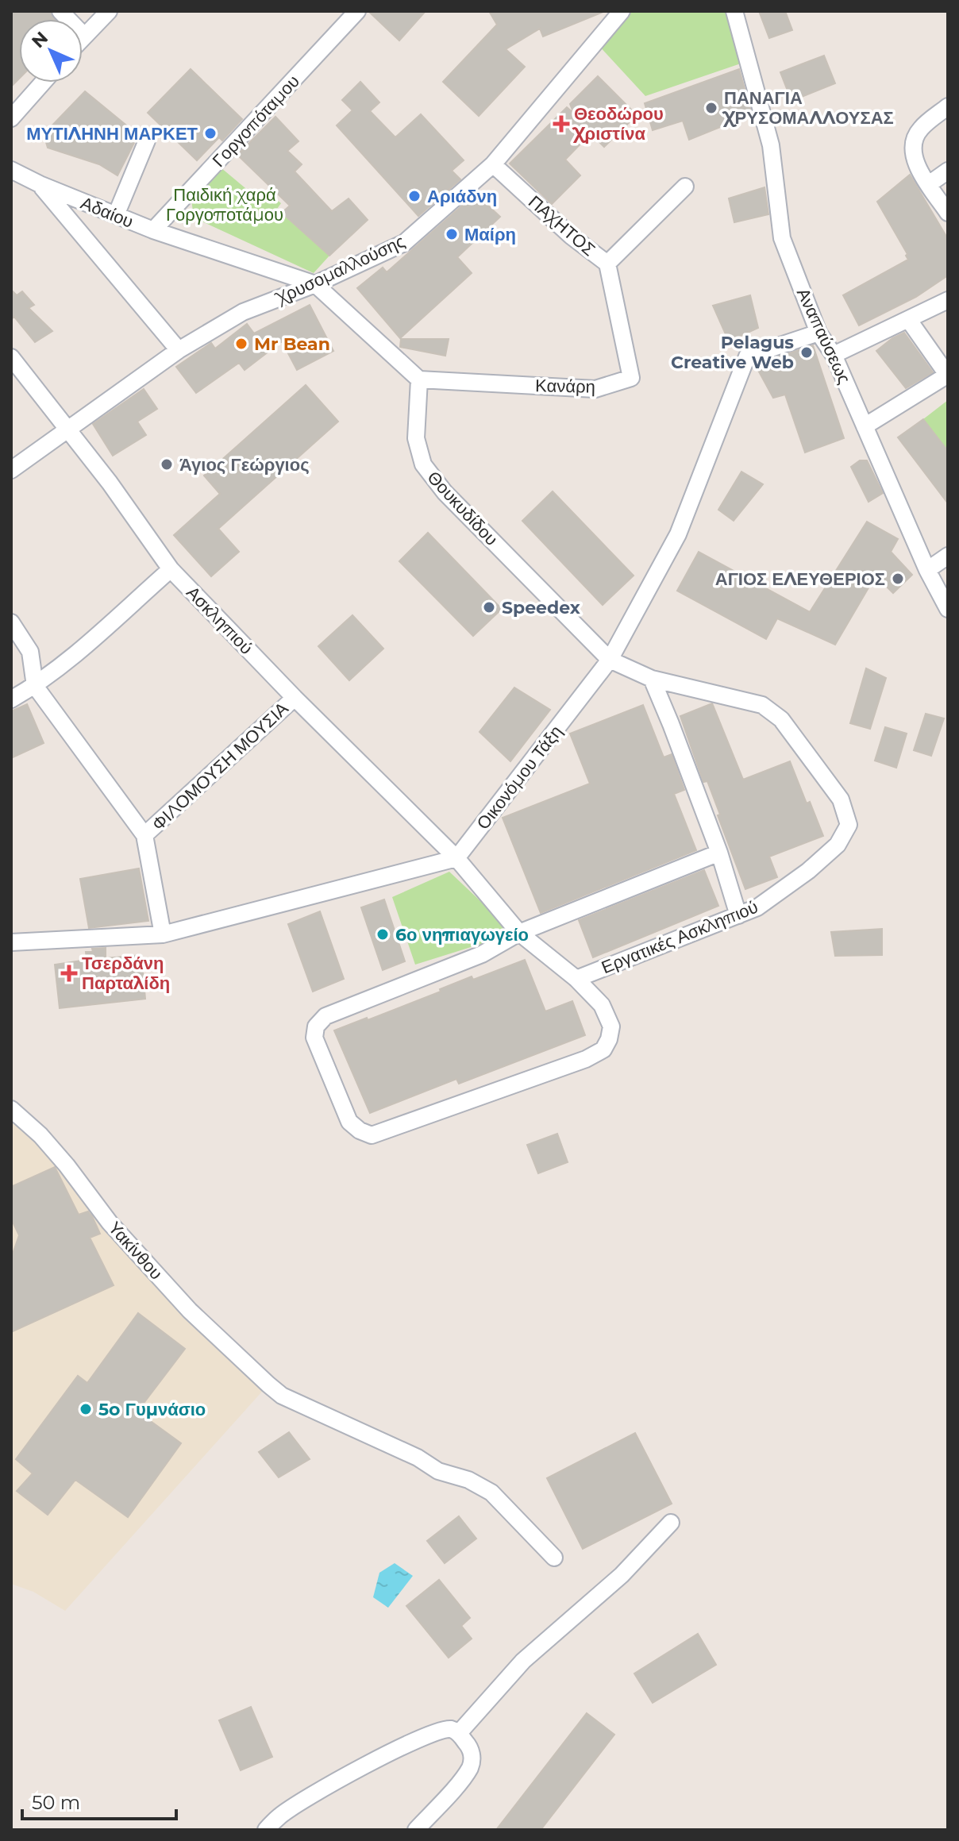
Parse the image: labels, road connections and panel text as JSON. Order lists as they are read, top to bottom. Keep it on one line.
{"streets":{"street":["Γοργοπόταμου","Αδαίου","ΠΑΧΗΤΟΣ","Χρυσομαλλούσης","Αναπαύσεως","Κανάρη","Θουκυδίδου","Ασκληπιού","ΦΙΛΟΜΟΥΣΗ ΜΟΥΣΙΑ","Οικονόμου Τάξη","Εργατικές Ασκληπιού","Υακίνθου"]},"crossings":[["Γοργοπόταμου","Αδαίου"],["Αδαίου","Χρυσομαλλούσης"],["ΠΑΧΗΤΟΣ","Χρυσομαλλούσης"],["ΠΑΧΗΤΟΣ","Κανάρη"],["Χρυσομαλλούσης","Ασκληπιού"],["Αναπαύσεως","Οικονόμου Τάξη"],["Κανάρη","Θουκυδίδου"],["Θουκυδίδου","Οικονόμου Τάξη"],["Θουκυδίδου","Εργατικές Ασκληπιού"],["Ασκληπιού","ΦΙΛΟΜΟΥΣΗ ΜΟΥΣΙΑ"],["Ασκληπιού","Οικονόμου Τάξη"],["Ασκληπιού","Εργατικές Ασκληπιού"],["Οικονόμου Τάξη","Εργατικές Ασκληπιού"]],"parks":["Παιδική χαρά Γοργοποτάμου"],"places":{"other":["ΠΑΝΑΓΙΑ ΧΡΥΣΟΜΑΛΛΟΥΣΑΣ","ΜΥΤΙΛΗΝΗ ΜΑΡΚΕΤ","Αριάδνη","Μαίρη","Mr Bean","Pelagus Creative Web","Άγιος Γεώργιος","ΑΓΙΟΣ ΕΛΕΥΘΕΡΙΟΣ","Speedex","6ο νηπιαγωγείο","5o Γυμνάσιο"],"health":["Θεοδώρου Χριστίνα","Τσερδάνη Παρταλίδη"]},"scale_bar":"50 m","north":"top left"}
